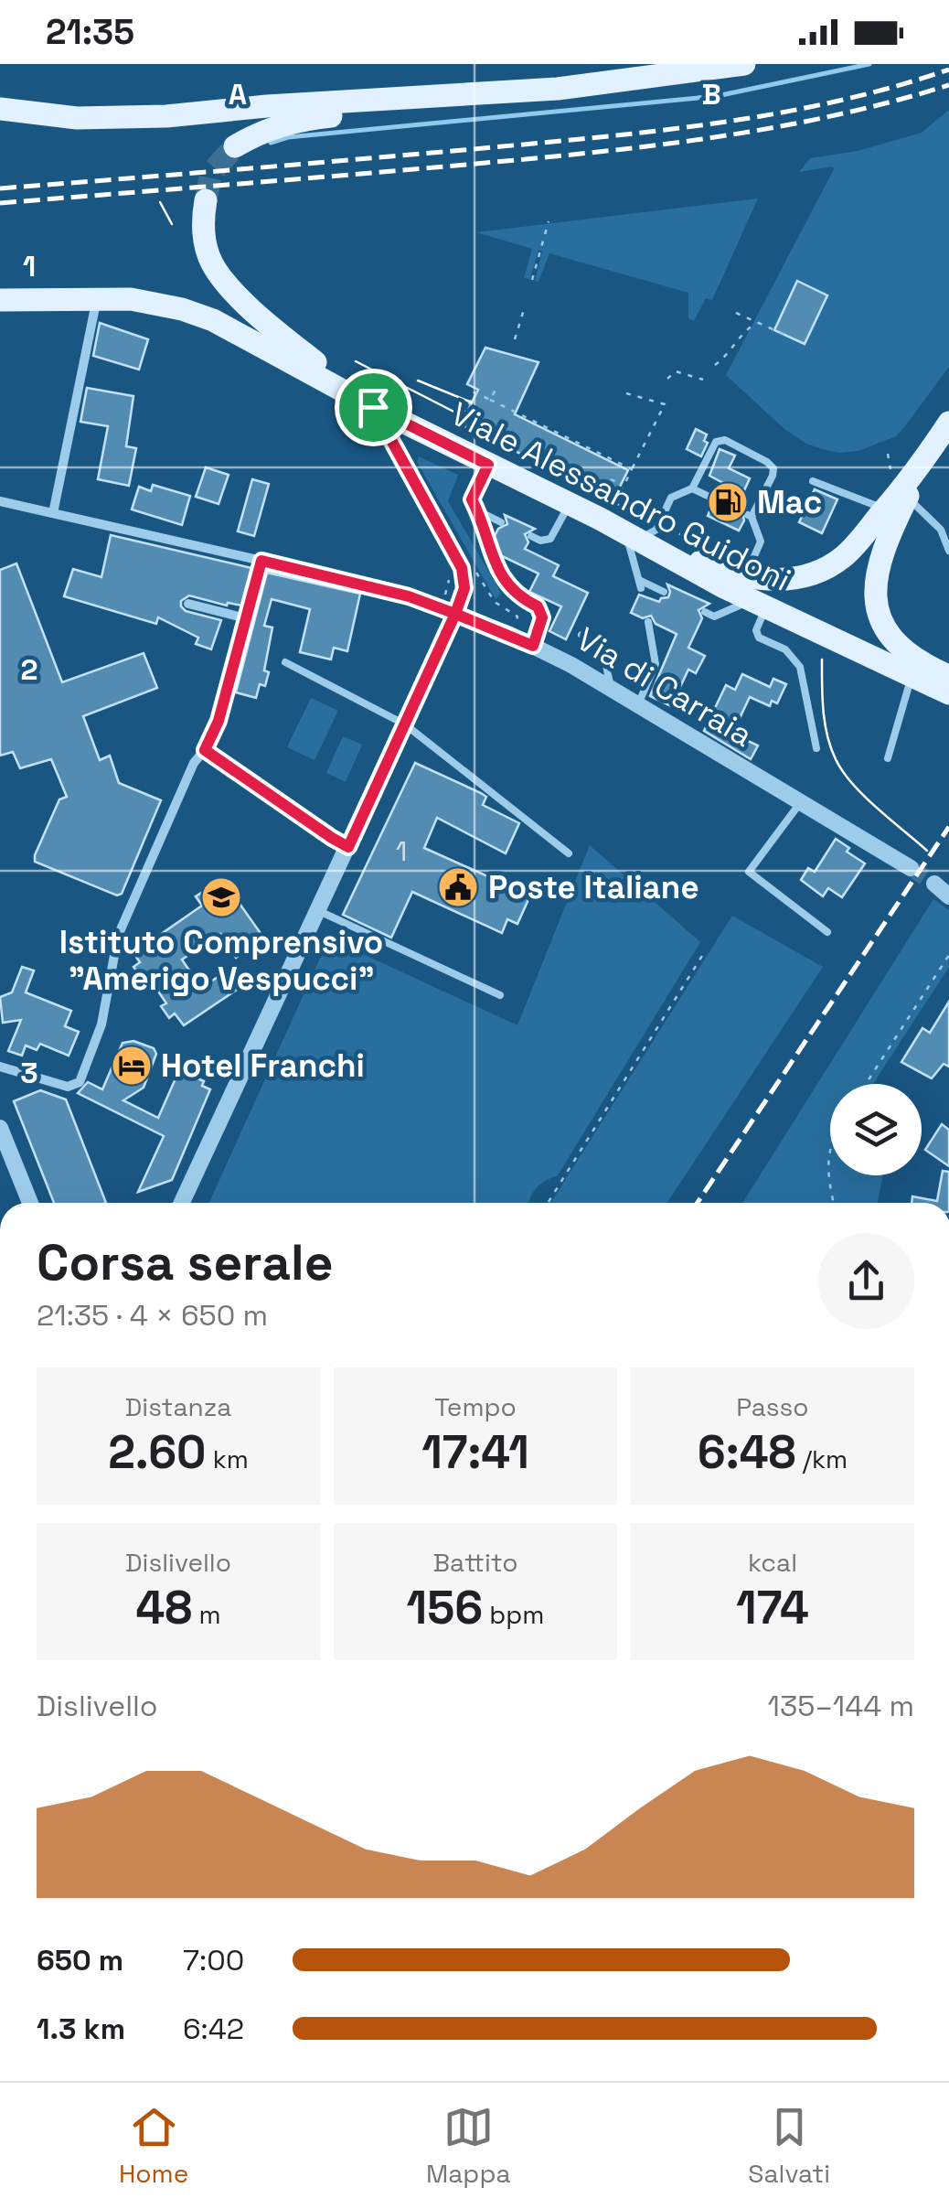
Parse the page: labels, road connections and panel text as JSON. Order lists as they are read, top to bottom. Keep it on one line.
{"streets":{"main road":["Viale Alessandro Guidoni"],"street":["Via di Carraia"]},"places":{"fuel station":["Mac"],"public building":["Poste Italiane"],"school or university":["Istituto Comprensivo \"Amerigo Vespucci\""],"hotel":["Hotel Franchi"]},"house_numbers":["1"],"page":{"status":"21:35","heading":["Corsa serale","21:35 · 4 × 650 m"],"stats":[["Distanza","2.60 km"],["Tempo","17:41"],["Passo","6:48 /km"],["Dislivello","48 m"],["Battito","156 bpm"],["kcal","174"]],"chart":["Dislivello","135–144 m"],"list":[{"name":"650 m","note":"7:00"},{"name":"1.3 km","note":"6:42"}],"tabs":["Home","Mappa","Salvati"]},"grid":{"columns":["A","B"],"rows":["1","2","3"]}}
